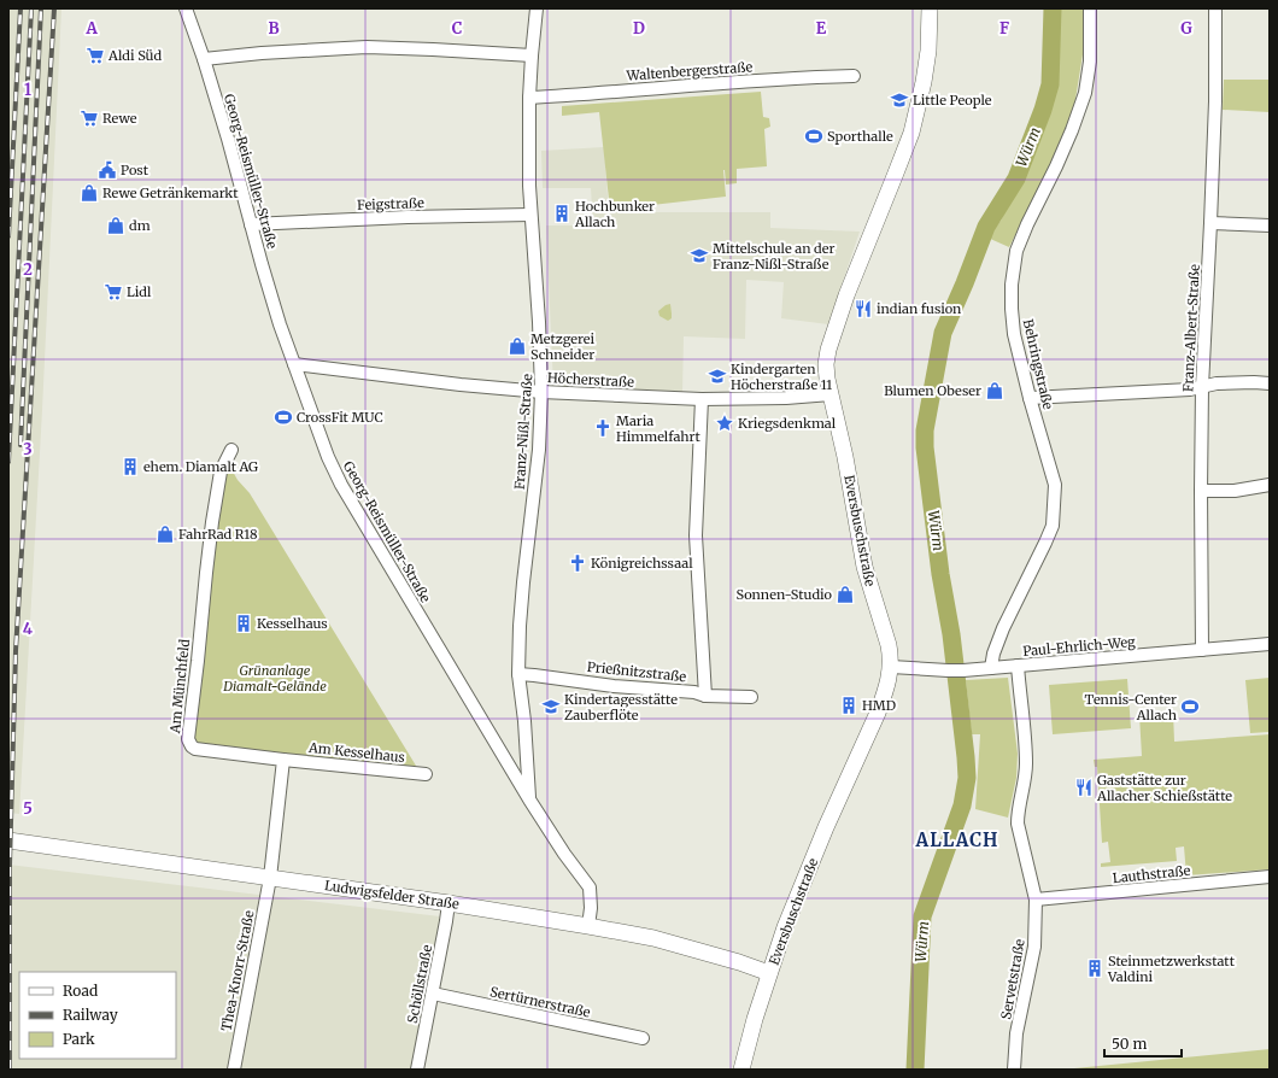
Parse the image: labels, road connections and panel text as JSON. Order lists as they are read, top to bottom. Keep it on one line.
{"streets":{"main road":["Eversbuschstraße","Ludwigsfelder Straße"],"street":["Waltenbergerstraße","Georg-Reismüller-Straße","Feigstraße","Franz-Albert-Straße","Behringstraße","Höcherstraße","Franz-Nißl-Straße","Paul-Ehrlich-Weg","Prießnitzstraße","Am Münchfeld","Am Kesselhaus","Lauthstraße","Thea-Knorr-Straße","Servetstraße","Schöllstraße","Sertürnerstraße"]},"crossings":[["Waltenbergerstraße","Franz-Nißl-Straße"],["Georg-Reismüller-Straße","Feigstraße"],["Georg-Reismüller-Straße","Höcherstraße"],["Georg-Reismüller-Straße","Franz-Nißl-Straße"],["Georg-Reismüller-Straße","Ludwigsfelder Straße"],["Feigstraße","Franz-Nißl-Straße"],["Franz-Albert-Straße","Paul-Ehrlich-Weg"],["Behringstraße","Paul-Ehrlich-Weg"],["Höcherstraße","Franz-Nißl-Straße"],["Höcherstraße","Eversbuschstraße"],["Franz-Nißl-Straße","Prießnitzstraße"],["Eversbuschstraße","Paul-Ehrlich-Weg"],["Eversbuschstraße","Ludwigsfelder Straße"],["Paul-Ehrlich-Weg","Servetstraße"],["Am Münchfeld","Am Kesselhaus"],["Lauthstraße","Servetstraße"],["Ludwigsfelder Straße","Thea-Knorr-Straße"],["Ludwigsfelder Straße","Schöllstraße"],["Schöllstraße","Sertürnerstraße"]],"districts":["ALLACH"],"water":["Würm"],"parks":["Grünanlage Diamalt-Gelände"],"places":{"supermarket":["Aldi Süd","Rewe","Lidl"],"school or university":["Little People","Mittelschule an der Franz-Nißl-Straße","Kindergarten Höcherstraße 11","Kindertagesstätte Zauberflöte"],"sports":["Sporthalle","CrossFit MUC","Tennis-Center Allach"],"public building":["Post"],"shop":["Rewe Getränkemarkt","dm","Metzgerei Schneider","Blumen Obeser","FahrRad R18","Sonnen-Studio"],"building":["Hochbunker Allach","ehem. Diamalt AG","Kesselhaus","HMD","Steinmetzwerkstatt Valdini"],"restaurant":["indian fusion","Gaststätte zur Allacher Schießstätte"],"place":["Kriegsdenkmal"],"church":["Maria Himmelfahrt","Königreichssaal"]},"legend":["Road","Railway","Park"],"scale_bar":"50 m","grid":{"columns":["A","B","C","D","E","F","G"],"rows":["1","2","3","4","5"]}}
